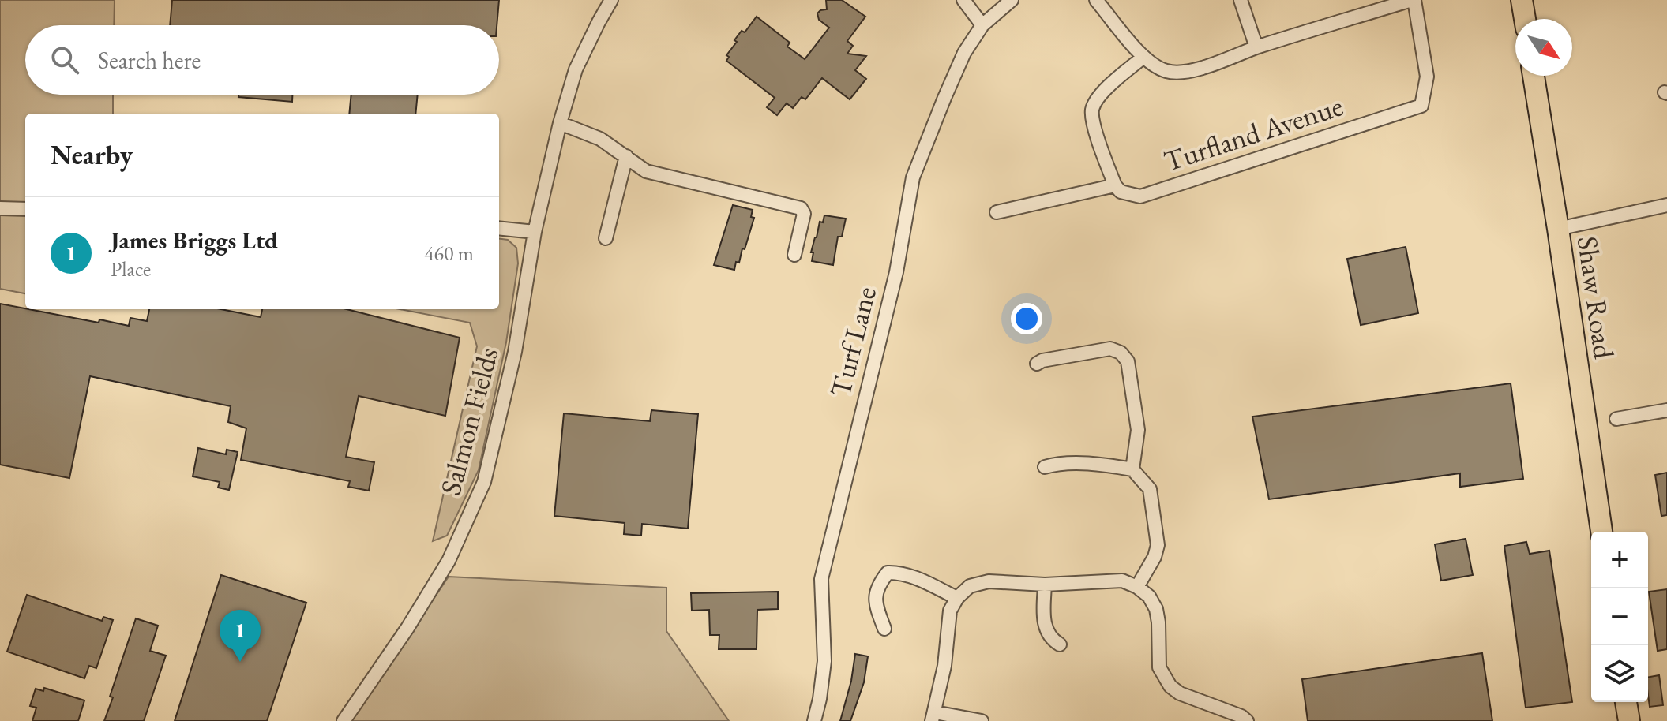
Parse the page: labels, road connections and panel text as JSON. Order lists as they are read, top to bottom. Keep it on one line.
{"streets":{"main road":["Shaw Road"],"street":["Turfland Avenue","Turf Lane","Salmon Fields"]},"north":"bottom right","page":{"search":"Search here","heading":"Nearby","list":[{"mark":"1","name":"James Briggs Ltd","note":"Place","value":"460 m"}],"map_buttons":["+","−"],"pins":"1"}}
